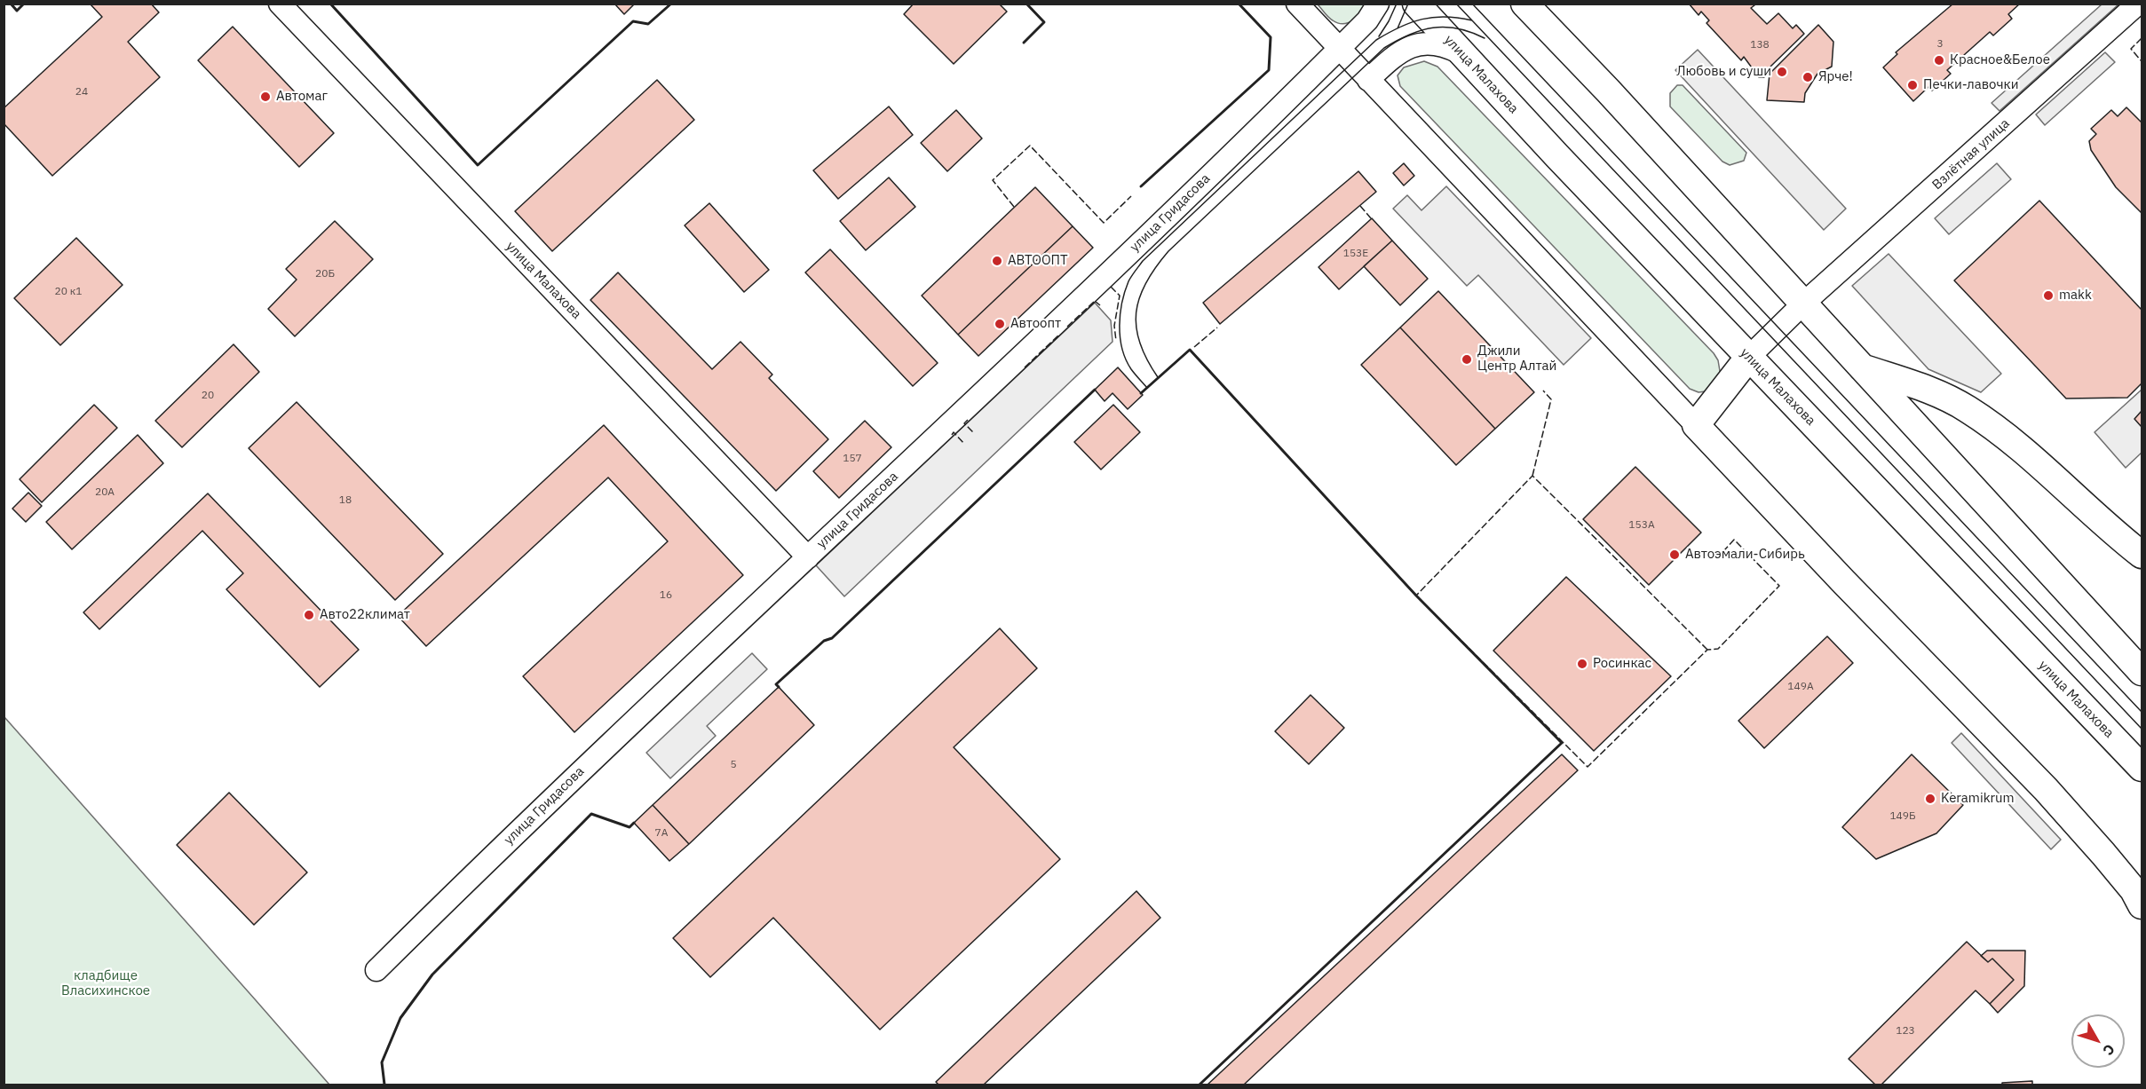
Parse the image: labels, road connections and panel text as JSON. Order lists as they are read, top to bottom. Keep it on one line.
{"streets":{"main road":["улица Малахова"],"street":["Взлётная улица","улица Гридасова"]},"crossings":[["улица Малахова","Взлётная улица"],["улица Малахова","улица Гридасова"]],"parks":["кладбище Власихинское"],"places":["Красное&Белое","Любовь и суши","Ярче!","Печки-лавочки","Автомаг","АВТООПТ","makk","Автоопт","Джили Центр Алтай","Автоэмали-Сибирь","Авто22климат","Росинкас","Keramikrum"],"house_numbers":["3","138","24","153Е","20Б","20 к1","20","157","20А","18","153А","16","149А","5","149Б","7А","123"],"north":"bottom right"}
